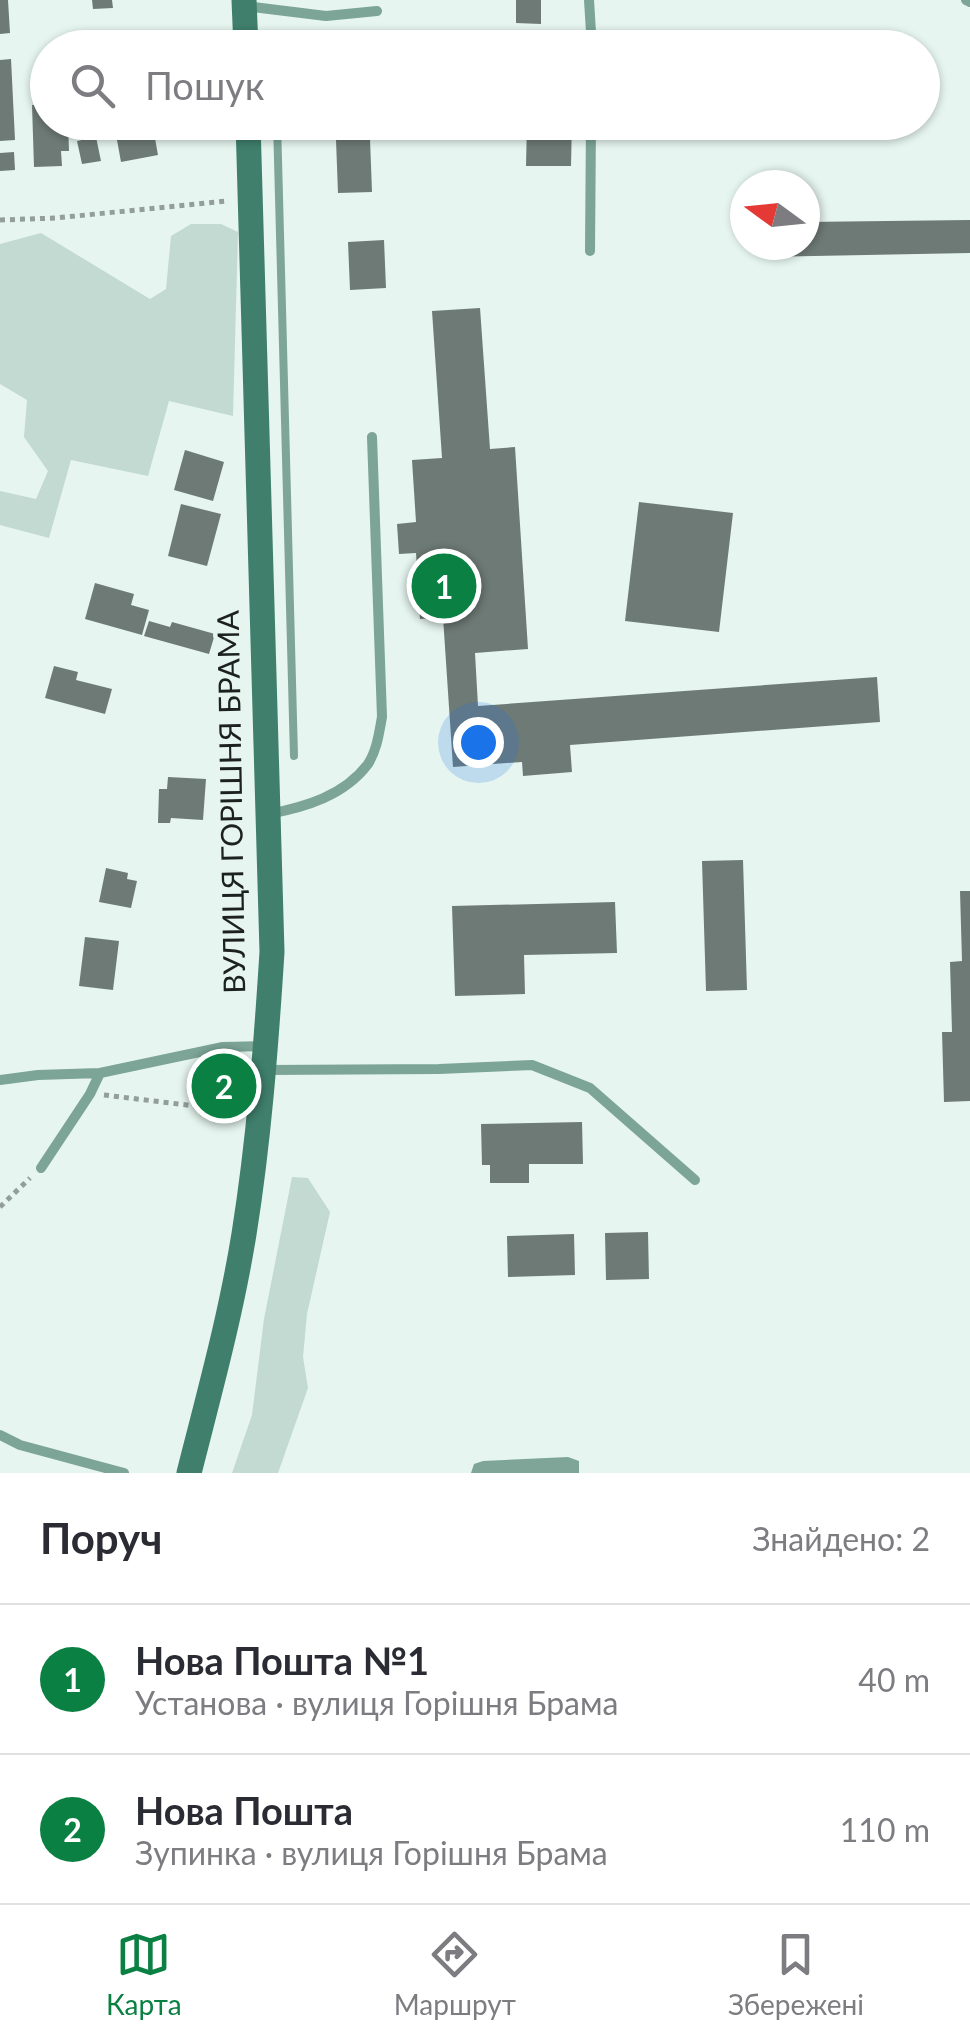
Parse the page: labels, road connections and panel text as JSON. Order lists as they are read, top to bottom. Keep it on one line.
{"streets":{"street":["ВУЛИЦЯ ГОРІШНЯ БРАМА"]},"north":"left","page":{"search":"Пошук","pins":["1","2"],"heading":["Поруч","Знайдено: 2"],"list":[{"mark":"1","name":"Нова Пошта №1","note":"Установа · вулиця Горішня Брама","value":"40 m"},{"mark":"2","name":"Нова Пошта","note":"Зупинка · вулиця Горішня Брама","value":"110 m"}],"nav":["Карта","Маршрут","Збережені"]}}
